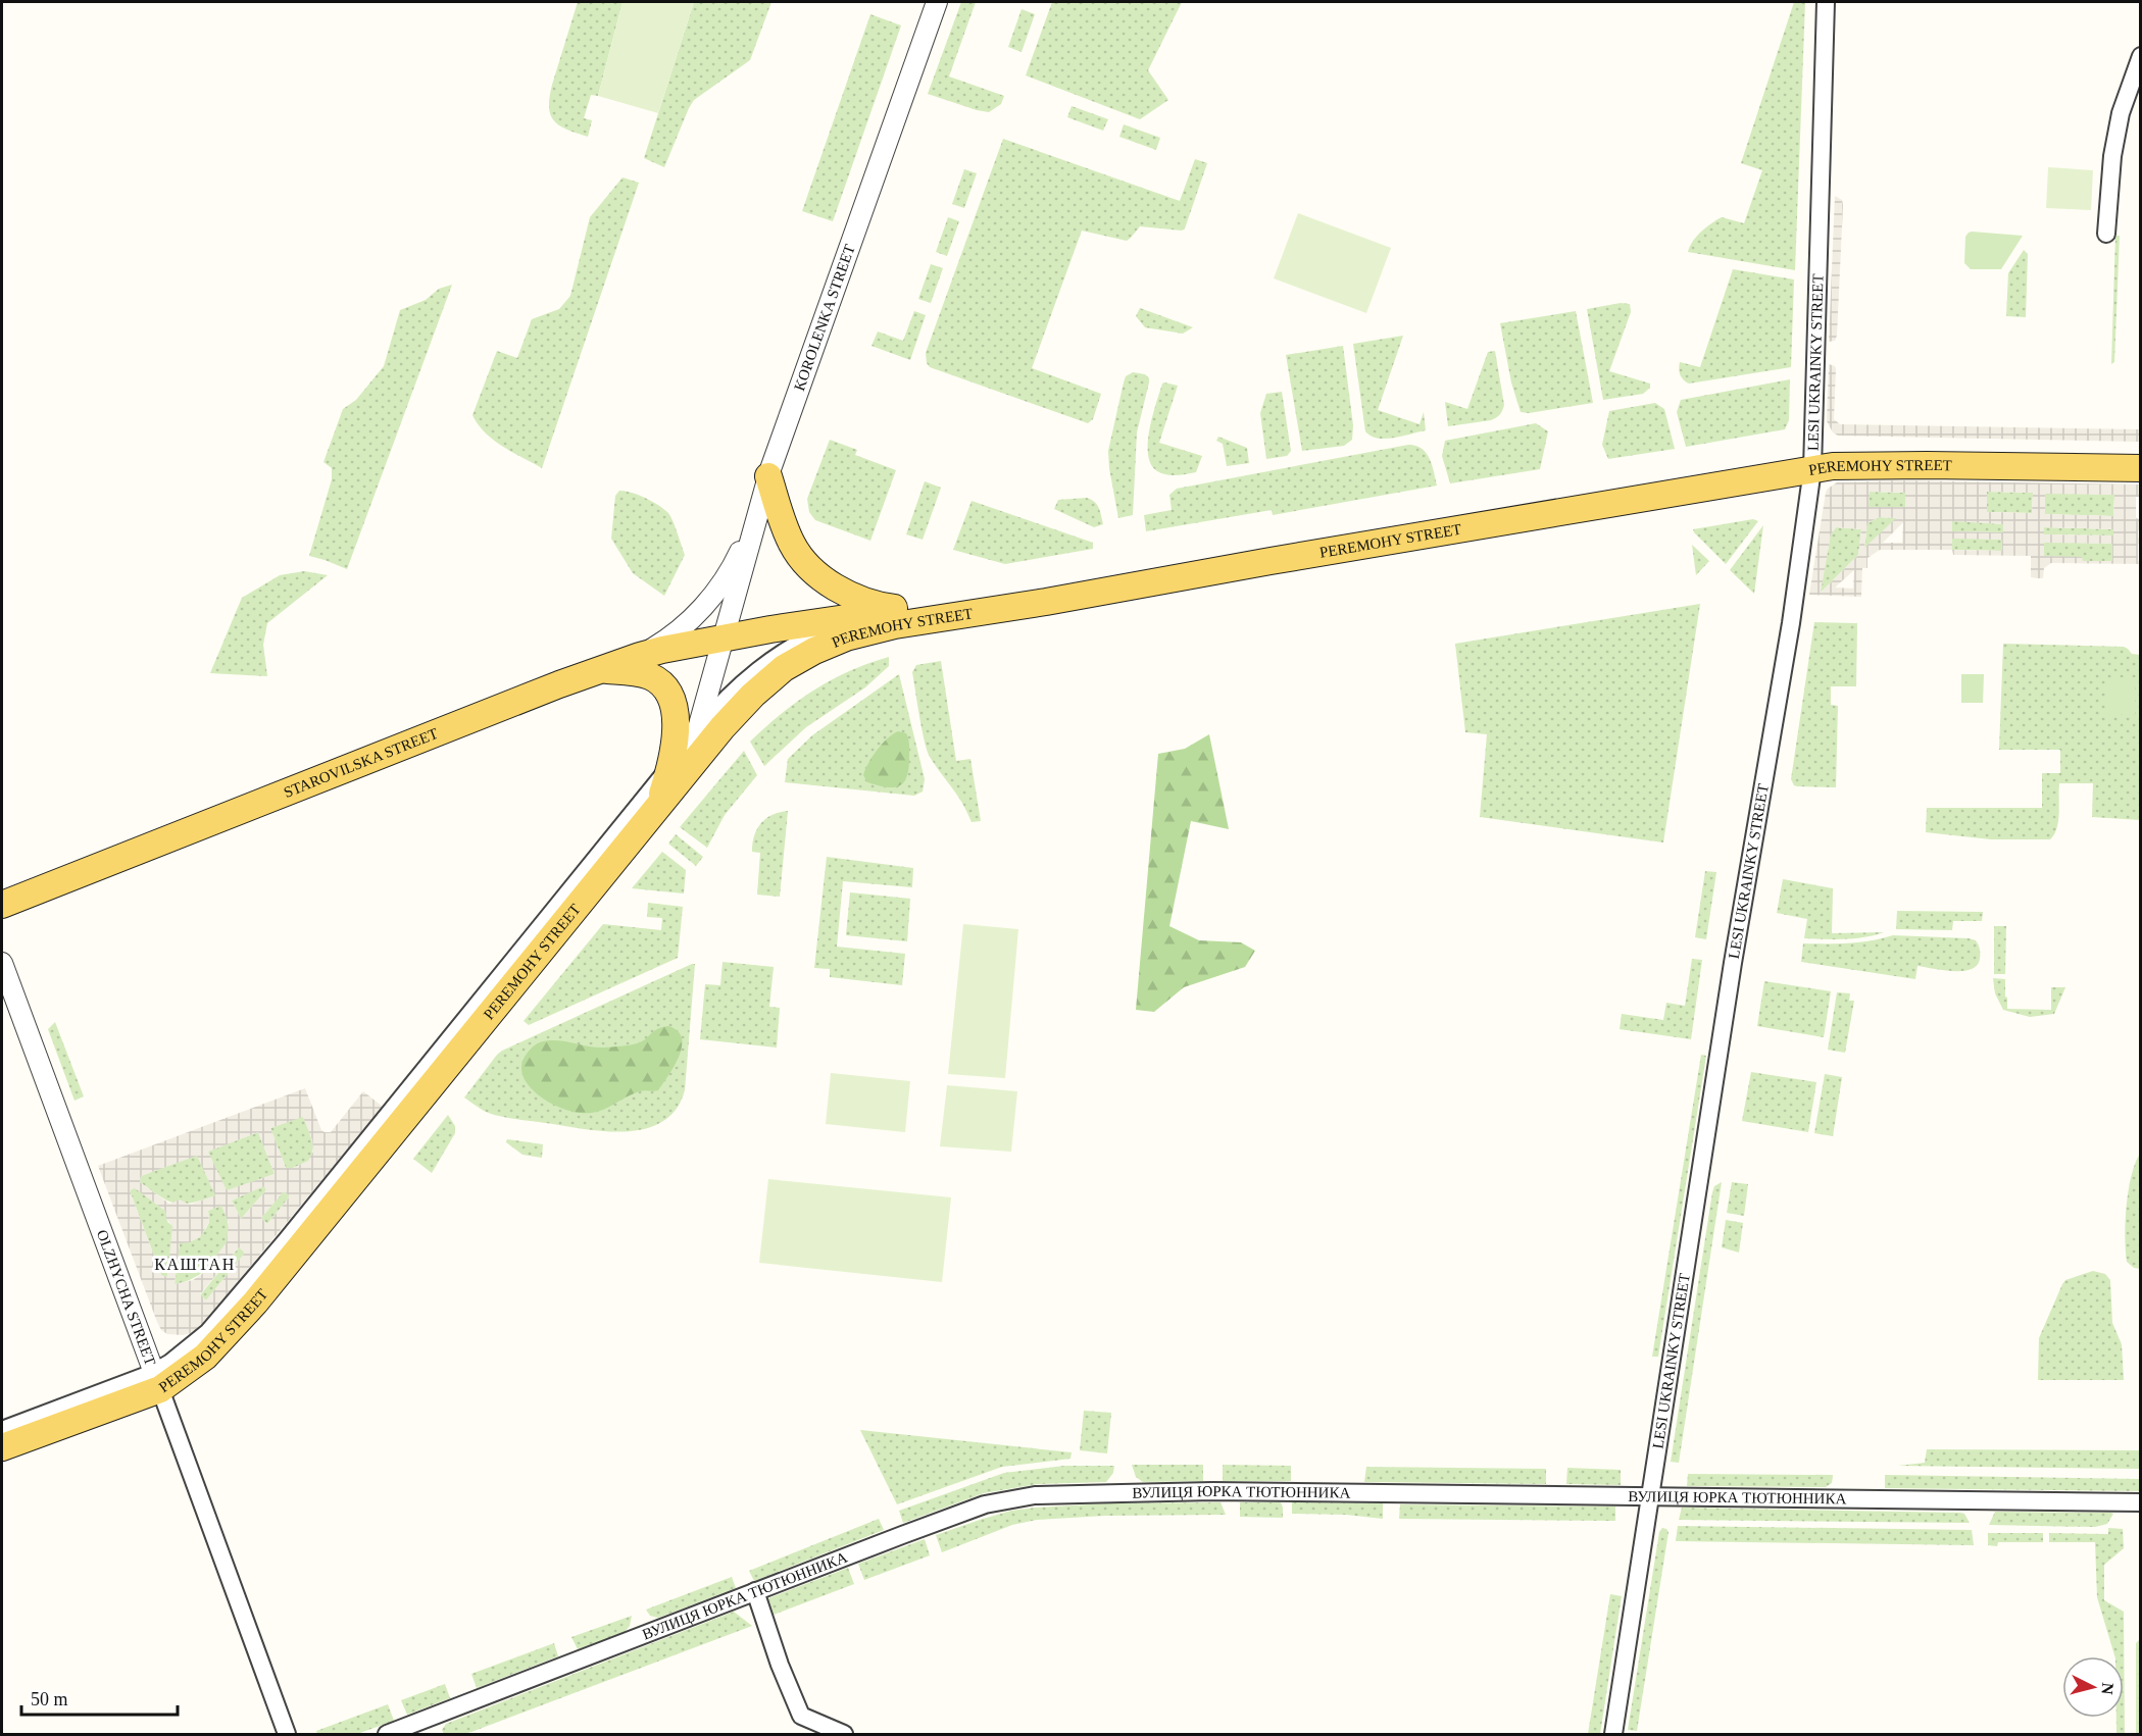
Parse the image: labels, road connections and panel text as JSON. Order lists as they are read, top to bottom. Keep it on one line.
{"streets":{"main road":["PEREMOHY STREET","STAROVILSKA STREET"],"street":["KOROLENKA STREET","LESI UKRAINKY STREET","OLZHYCHA STREET","ВУЛИЦЯ ЮРКА ТЮТЮННИКА"]},"crossings":[["KOROLENKA STREET","PEREMOHY STREET"],["KOROLENKA STREET","STAROVILSKA STREET"],["LESI UKRAINKY STREET","PEREMOHY STREET"],["LESI UKRAINKY STREET","ВУЛИЦЯ ЮРКА ТЮТЮННИКА"],["PEREMOHY STREET","STAROVILSKA STREET"],["PEREMOHY STREET","OLZHYCHA STREET"]],"districts":["КАШТАН"],"scale_bar":"50 m","north":"right"}
